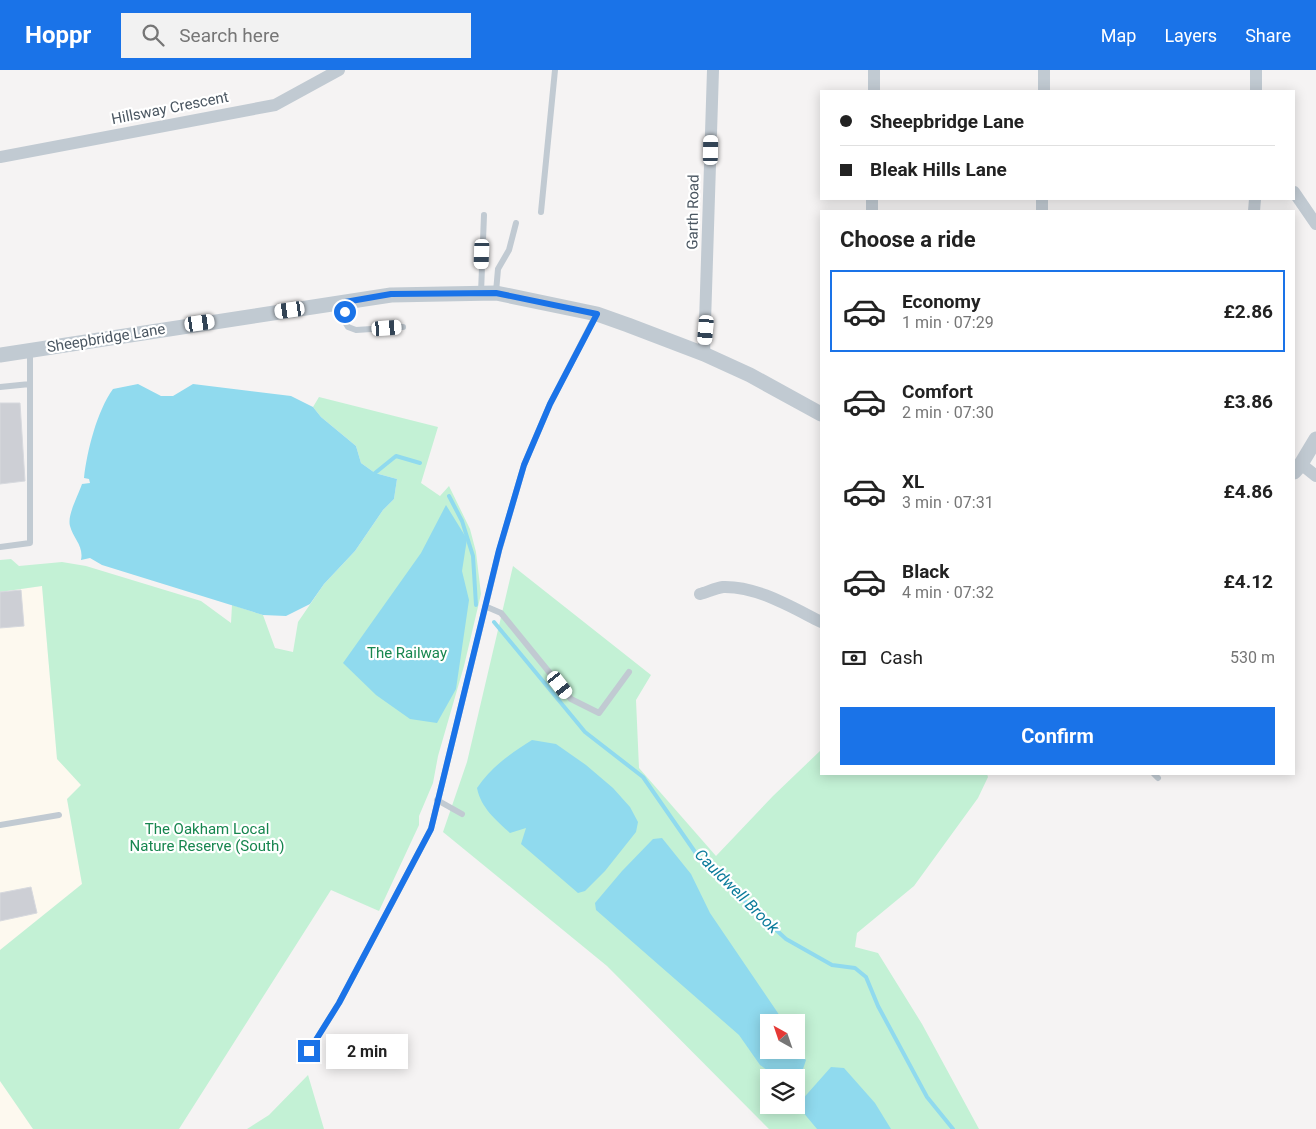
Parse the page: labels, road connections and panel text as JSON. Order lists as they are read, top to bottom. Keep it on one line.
{"streets":{"street":["Hillsway Crescent","Garth Road","Sheepbridge Lane"]},"crossings":[["Garth Road","Sheepbridge Lane"]],"water":["Cauldwell Brook"],"parks":["The Railway","The Oakham Local Nature Reserve (South)"],"north":"top left","page":{"header":"Hoppr","search":"Search here","nav":["Map","Layers","Share"],"banner":["Sheepbridge Lane","Bleak Hills Lane"],"heading":"Choose a ride","list":[{"name":"Economy","note":"1 min · 07:29","value":"£2.86"},{"name":"Comfort","note":"2 min · 07:30","value":"£3.86"},{"name":"XL","note":"3 min · 07:31","value":"£4.86"},{"name":"Black","note":"4 min · 07:32","value":"£4.12"}],"pay":["Cash","530 m"],"buttons":"Confirm","bubble":"2 min"}}
